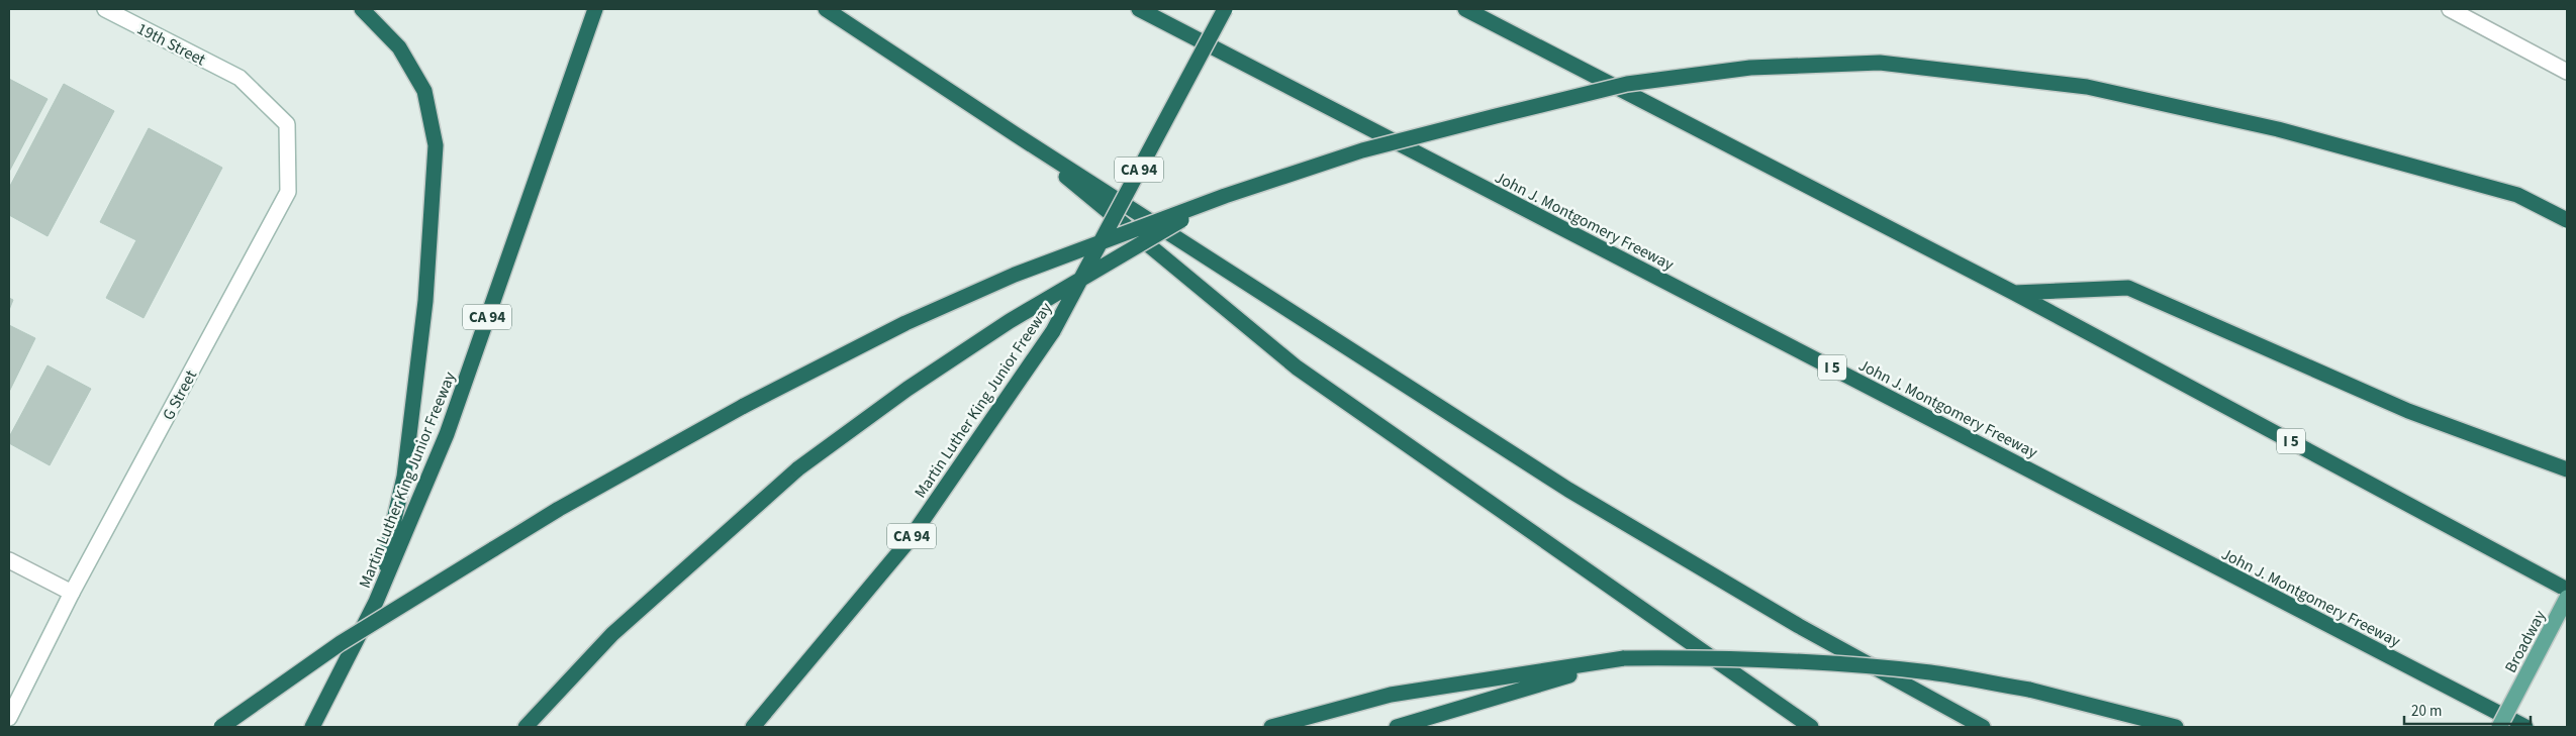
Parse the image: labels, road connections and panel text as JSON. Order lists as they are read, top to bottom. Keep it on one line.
{"streets":{"highway":["CA 94","John J. Montgomery Freeway","I 5","Martin Luther King Junior Freeway"],"main road":["Broadway"],"street":["19th Street","G Street"]},"crossings":[["19th Street","G Street"]],"scale_bar":"20 m"}
